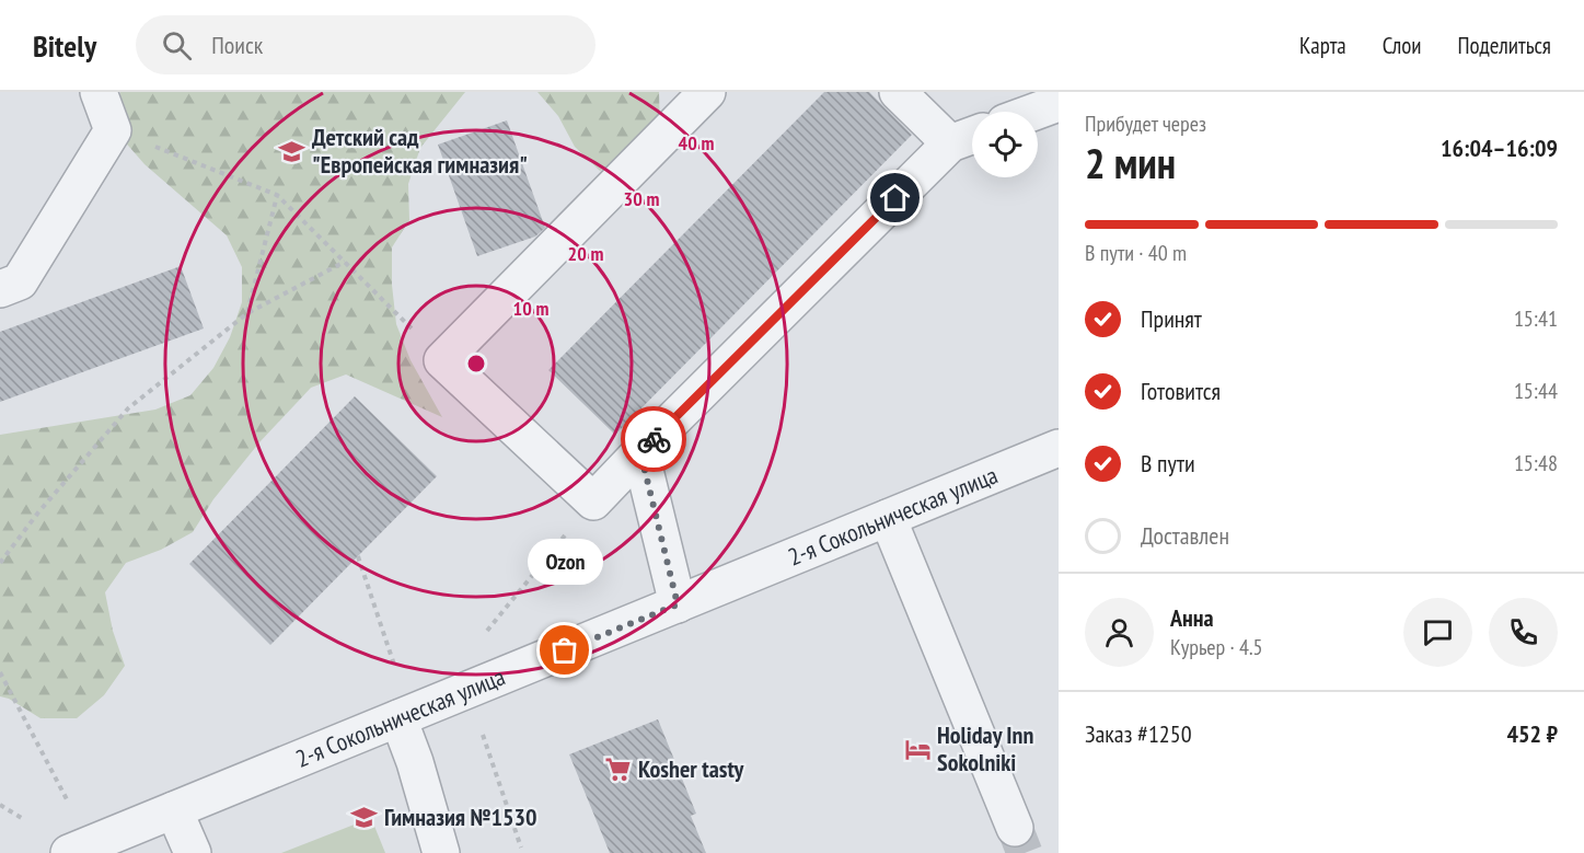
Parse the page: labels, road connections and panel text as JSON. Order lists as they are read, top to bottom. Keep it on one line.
{"streets":{"street":["2-я Сокольническая улица"]},"places":{"school or university":["Детский сад \"Европейская гимназия\"","Гимназия №1530"],"other":["Ozon"],"hotel":["Holiday Inn Sokolniki"],"supermarket":["Kosher tasty"]},"page":{"header":"Bitely","search":"Поиск","nav":["Карта","Слои","Поделиться"],"heading":["2 мин","Прибудет через","16:04–16:09"],"panel":["Анна","Курьер · 4.5","Заказ #1250","452 ₽"],"bar":"В пути · 40 m","list":[["Принят","15:41"],["Готовится","15:44"],["В пути","15:48"],"Доставлен"],"bubble":"Ozon"},"rings":["40 m","30 m","20 m","10 m"]}
